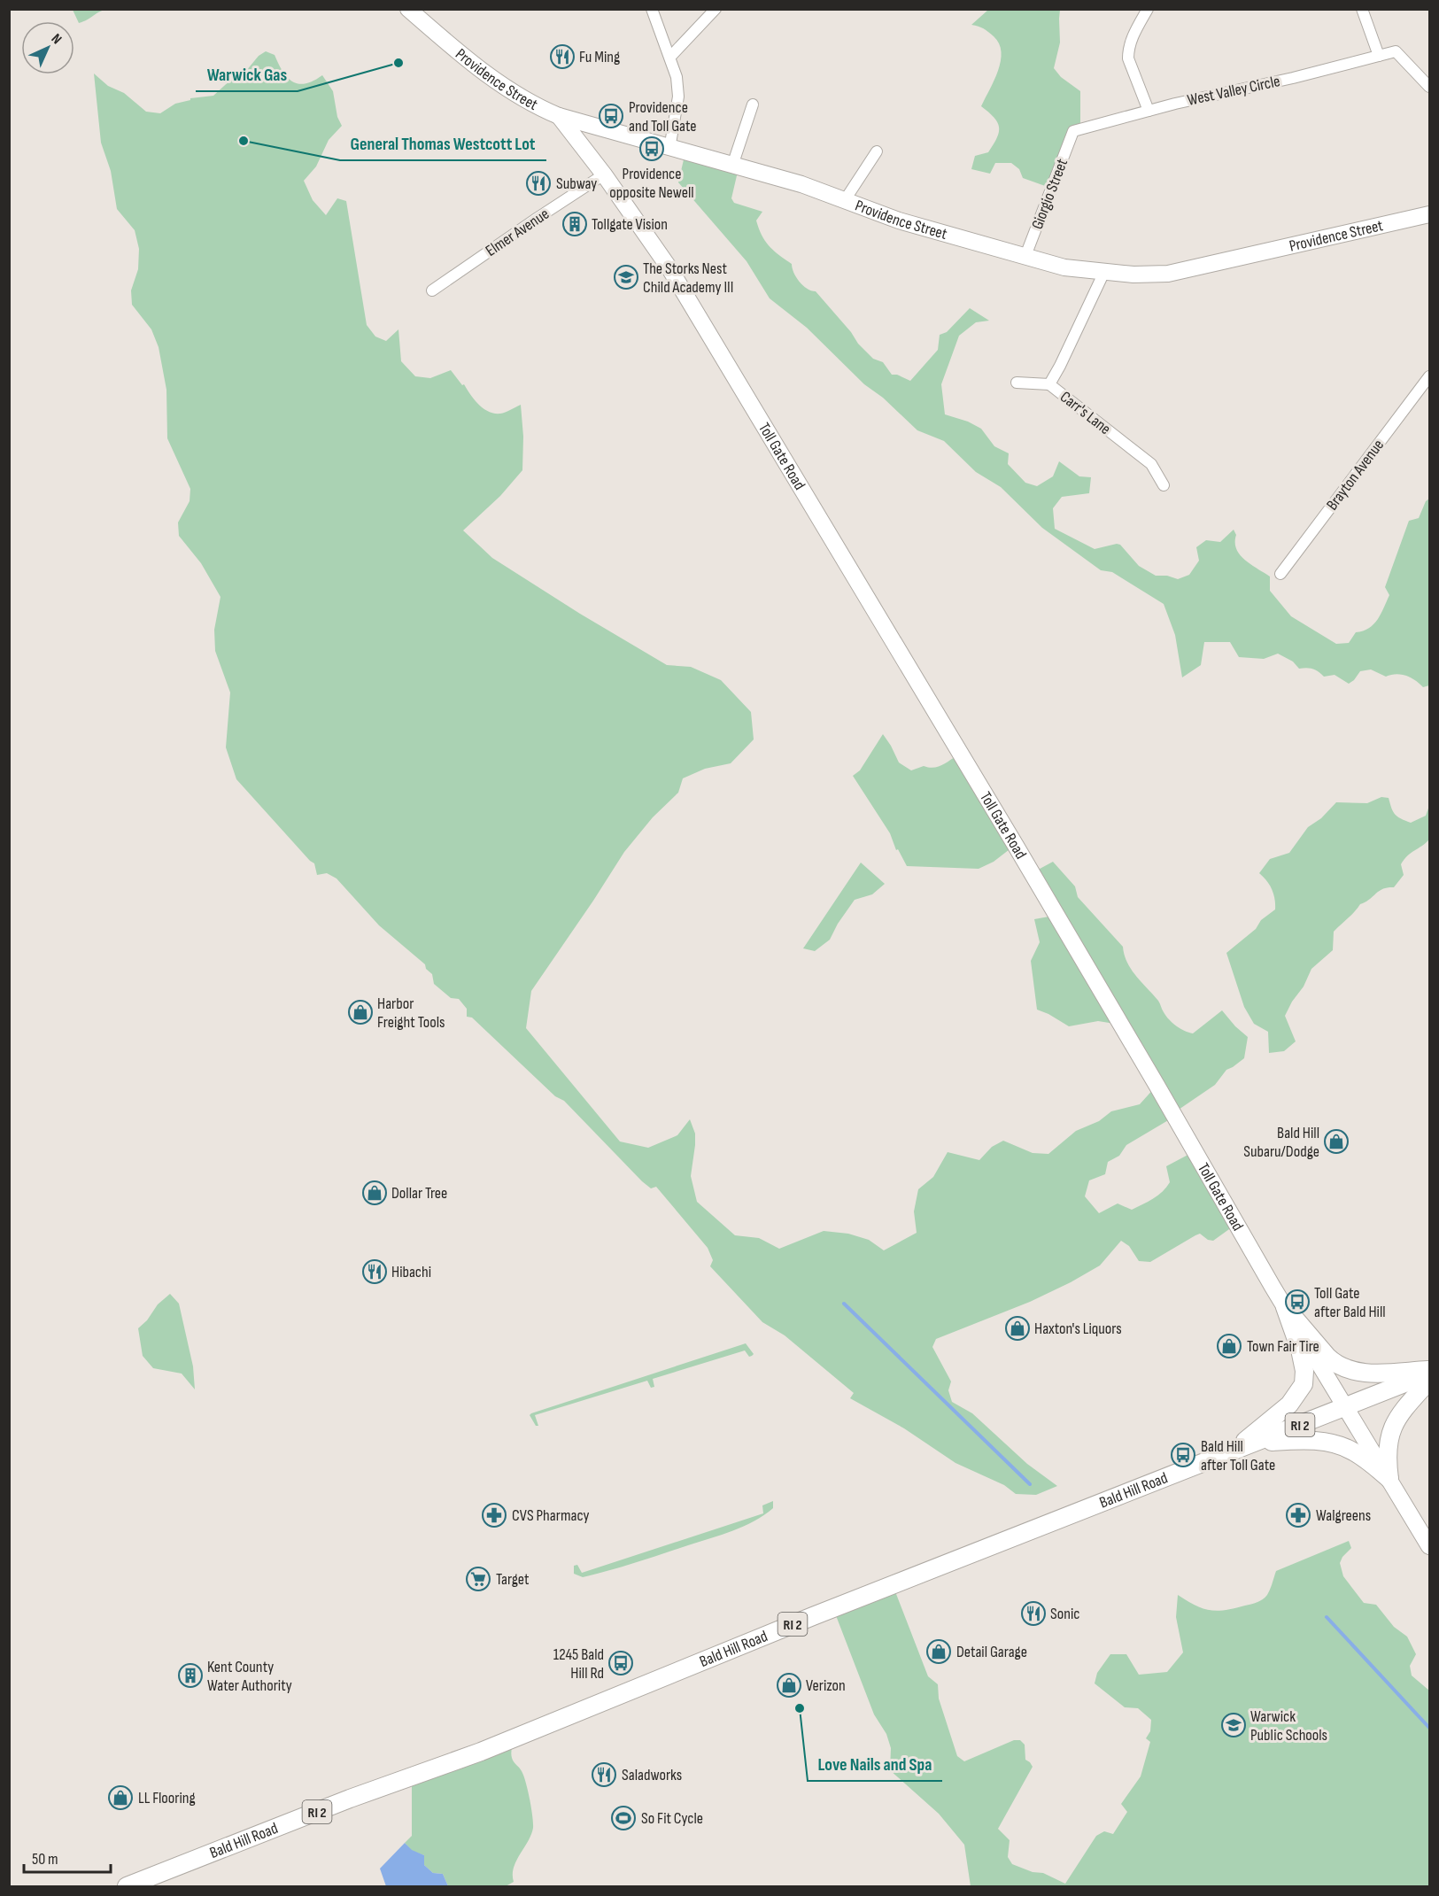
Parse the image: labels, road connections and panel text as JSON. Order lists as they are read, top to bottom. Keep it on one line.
{"streets":{"main road":["Providence Street","Toll Gate Road","RI 2","Bald Hill Road"],"street":["West Valley Circle","Giorgio Street","Elmer Avenue","Carr's Lane","Brayton Avenue"]},"crossings":[["Providence Street","Giorgio Street"],["Providence Street","Carr's Lane"],["Providence Street","Toll Gate Road"],["West Valley Circle","Giorgio Street"],["Elmer Avenue","Toll Gate Road"],["Toll Gate Road","Bald Hill Road"]],"places":{"restaurant":["Fu Ming","Subway","Hibachi","Sonic","Saladworks"],"other":["Warwick Gas","General Thomas Westcott Lot","Love Nails and Spa"],"bus stop":["Providence and Toll Gate","Providence opposite Newell","Toll Gate after Bald Hill","Bald Hill after Toll Gate","1245 Bald Hill Rd"],"building":["Tollgate Vision","Kent County Water Authority"],"school or university":["The Storks Nest Child Academy III","Warwick Public Schools"],"shop":["Harbor Freight Tools","Bald Hill Subaru/Dodge","Dollar Tree","Haxton's Liquors","Town Fair Tire","Detail Garage","Verizon","LL Flooring"],"pharmacy":["CVS Pharmacy","Walgreens"],"supermarket":["Target"],"sports":["So Fit Cycle"]},"scale_bar":"50 m","north":"top right"}
